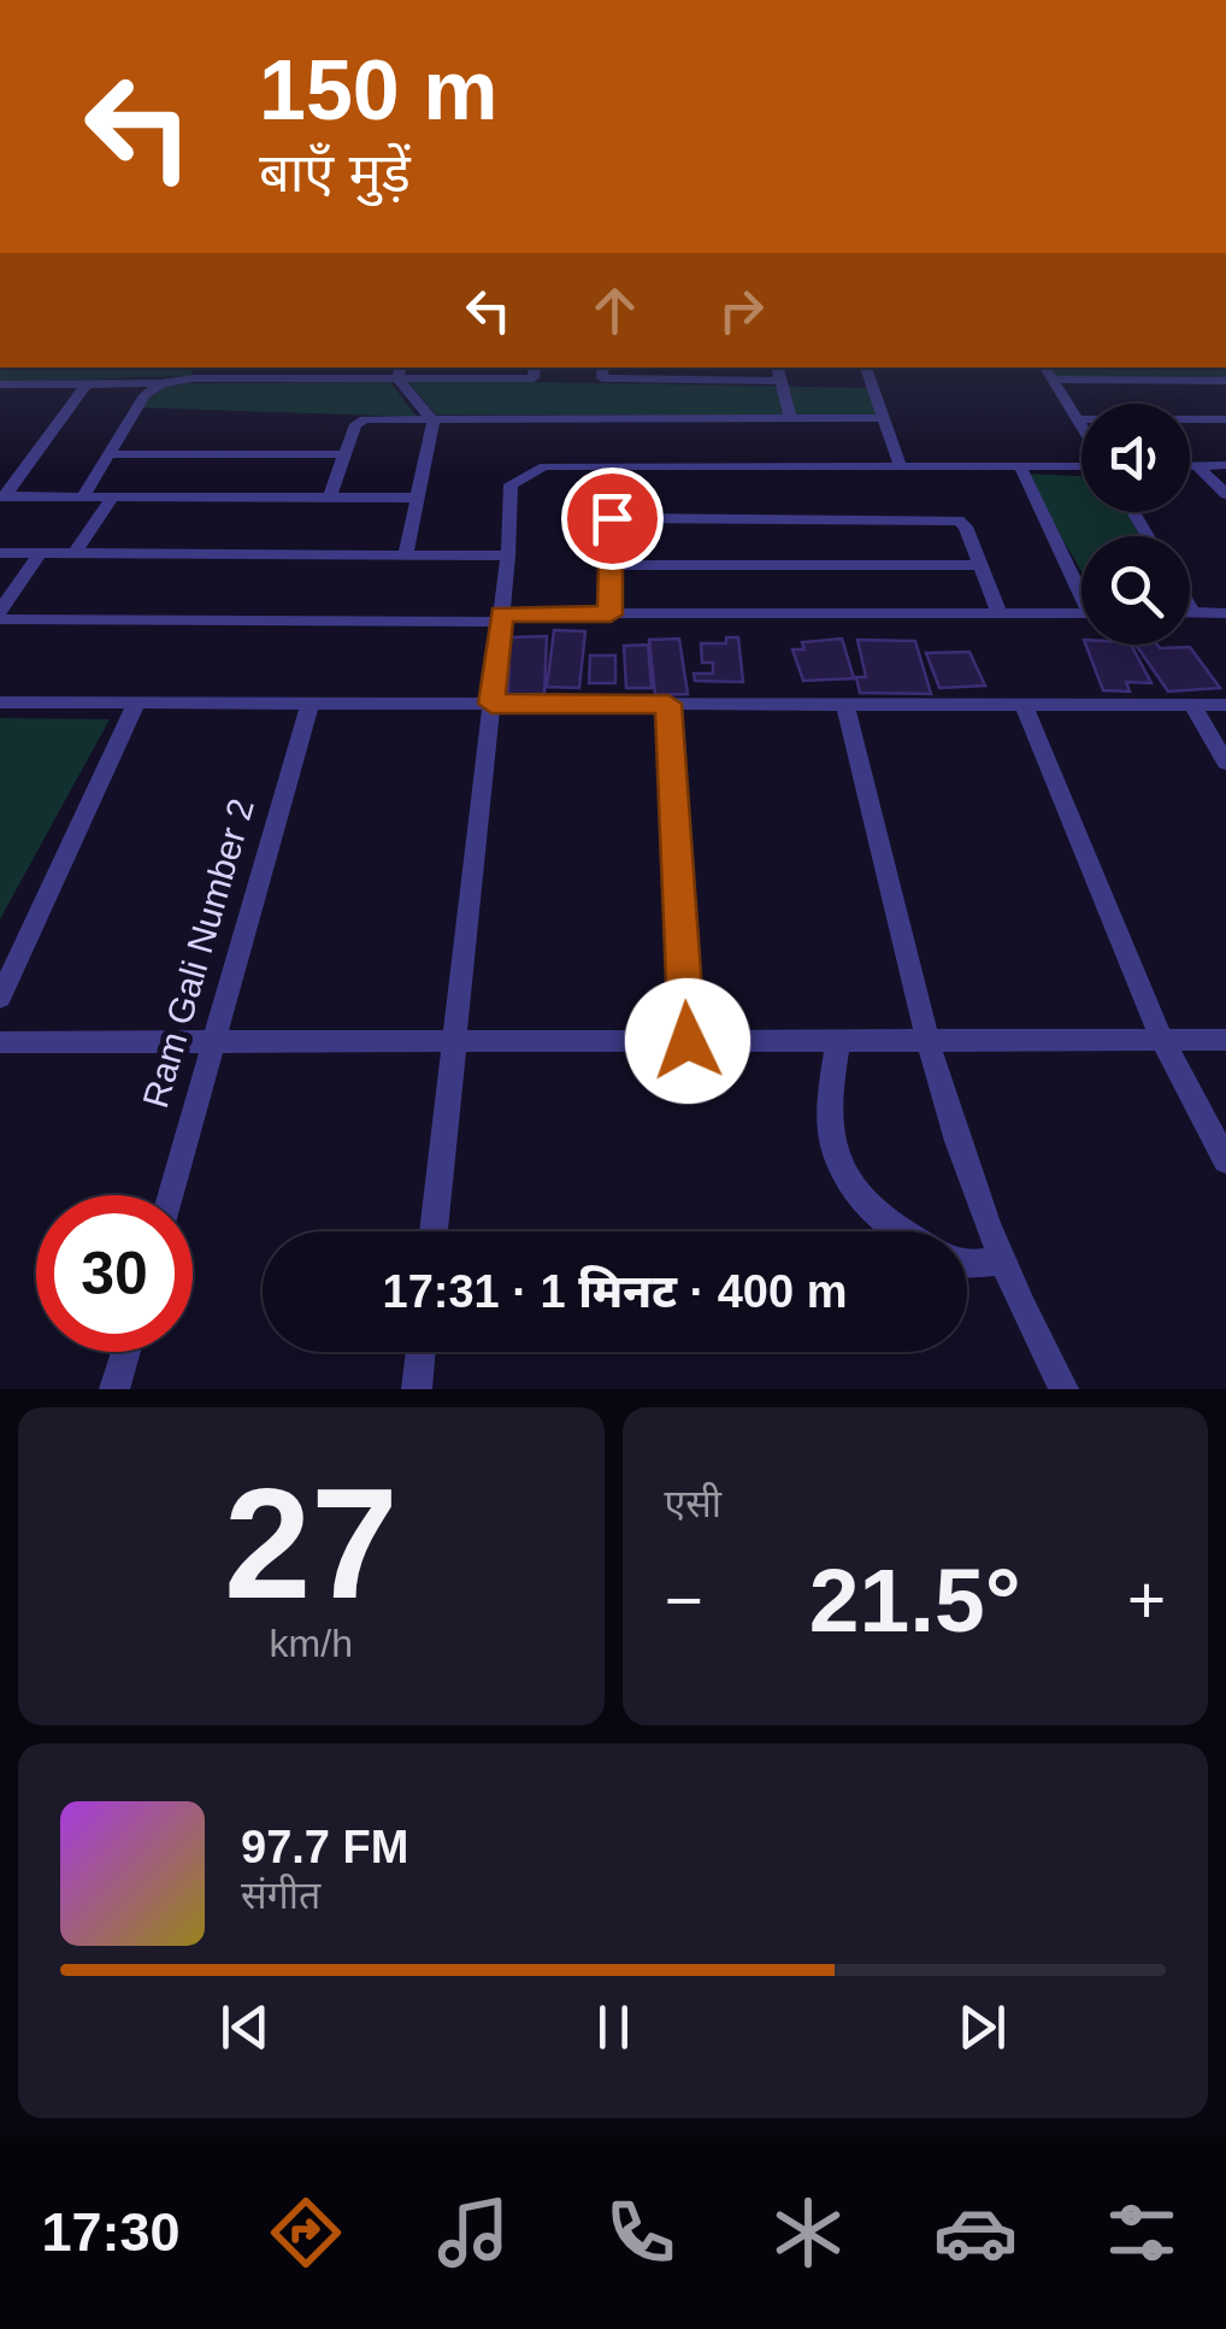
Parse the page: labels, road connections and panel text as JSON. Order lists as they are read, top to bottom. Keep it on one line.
{"streets":{"street":["Ram Gali Number 2"]},"page":{"turn":["150 m","बाएँ मुड़ें"],"limit":"30","trip":"17:31 · 1 मिनट · 400 m","tile":[["27","km/h"],"एसी"],"heat":["−","21.5°","+"],"song":["97.7 FM","संगीत"],"tabs":"17:30"}}
